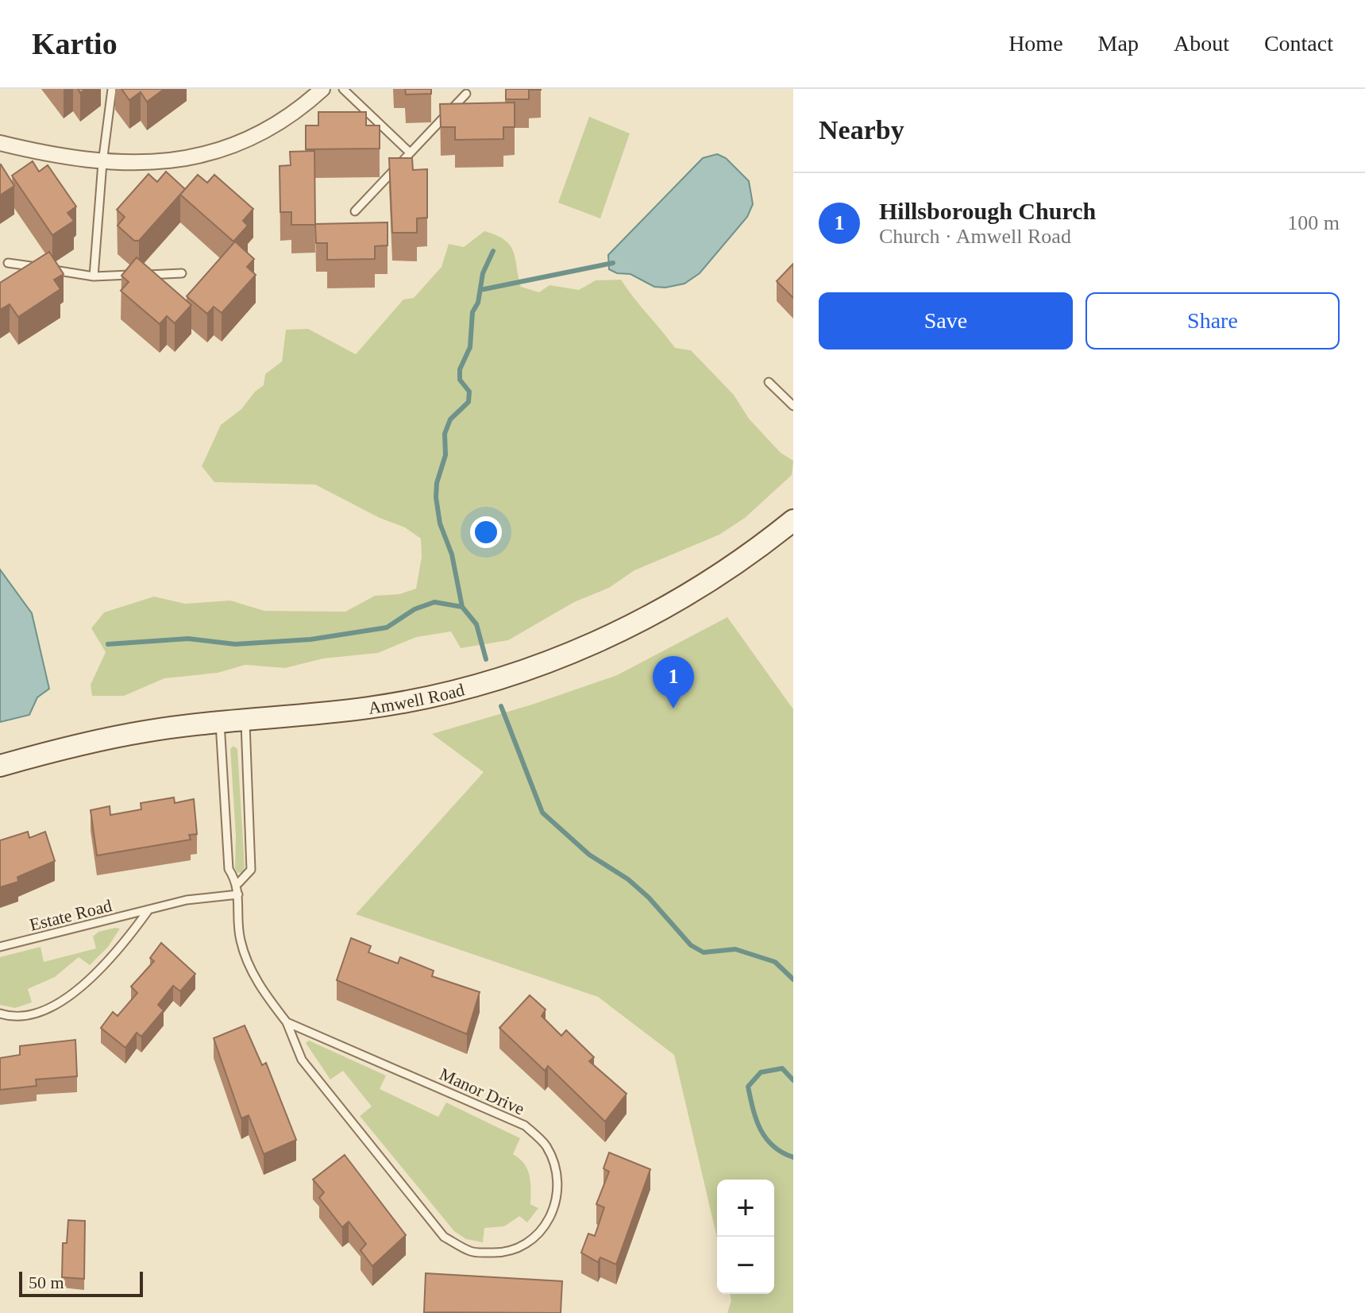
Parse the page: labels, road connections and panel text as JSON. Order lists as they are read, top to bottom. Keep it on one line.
{"streets":{"main road":["Amwell Road"],"lane":["Estate Road","Manor Drive"]},"crossings":[["Amwell Road","Manor Drive"],["Estate Road","Manor Drive"]],"scale_bar":"50 m","page":{"header":"Kartio","nav":["Home","Map","About","Contact"],"heading":"Nearby","list":[{"mark":"1","name":"Hillsborough Church","note":"Church · Amwell Road","value":"100 m"}],"buttons":["Save","Share"],"pins":"1","map_buttons":["+","−"],"scale":"50 m"}}
